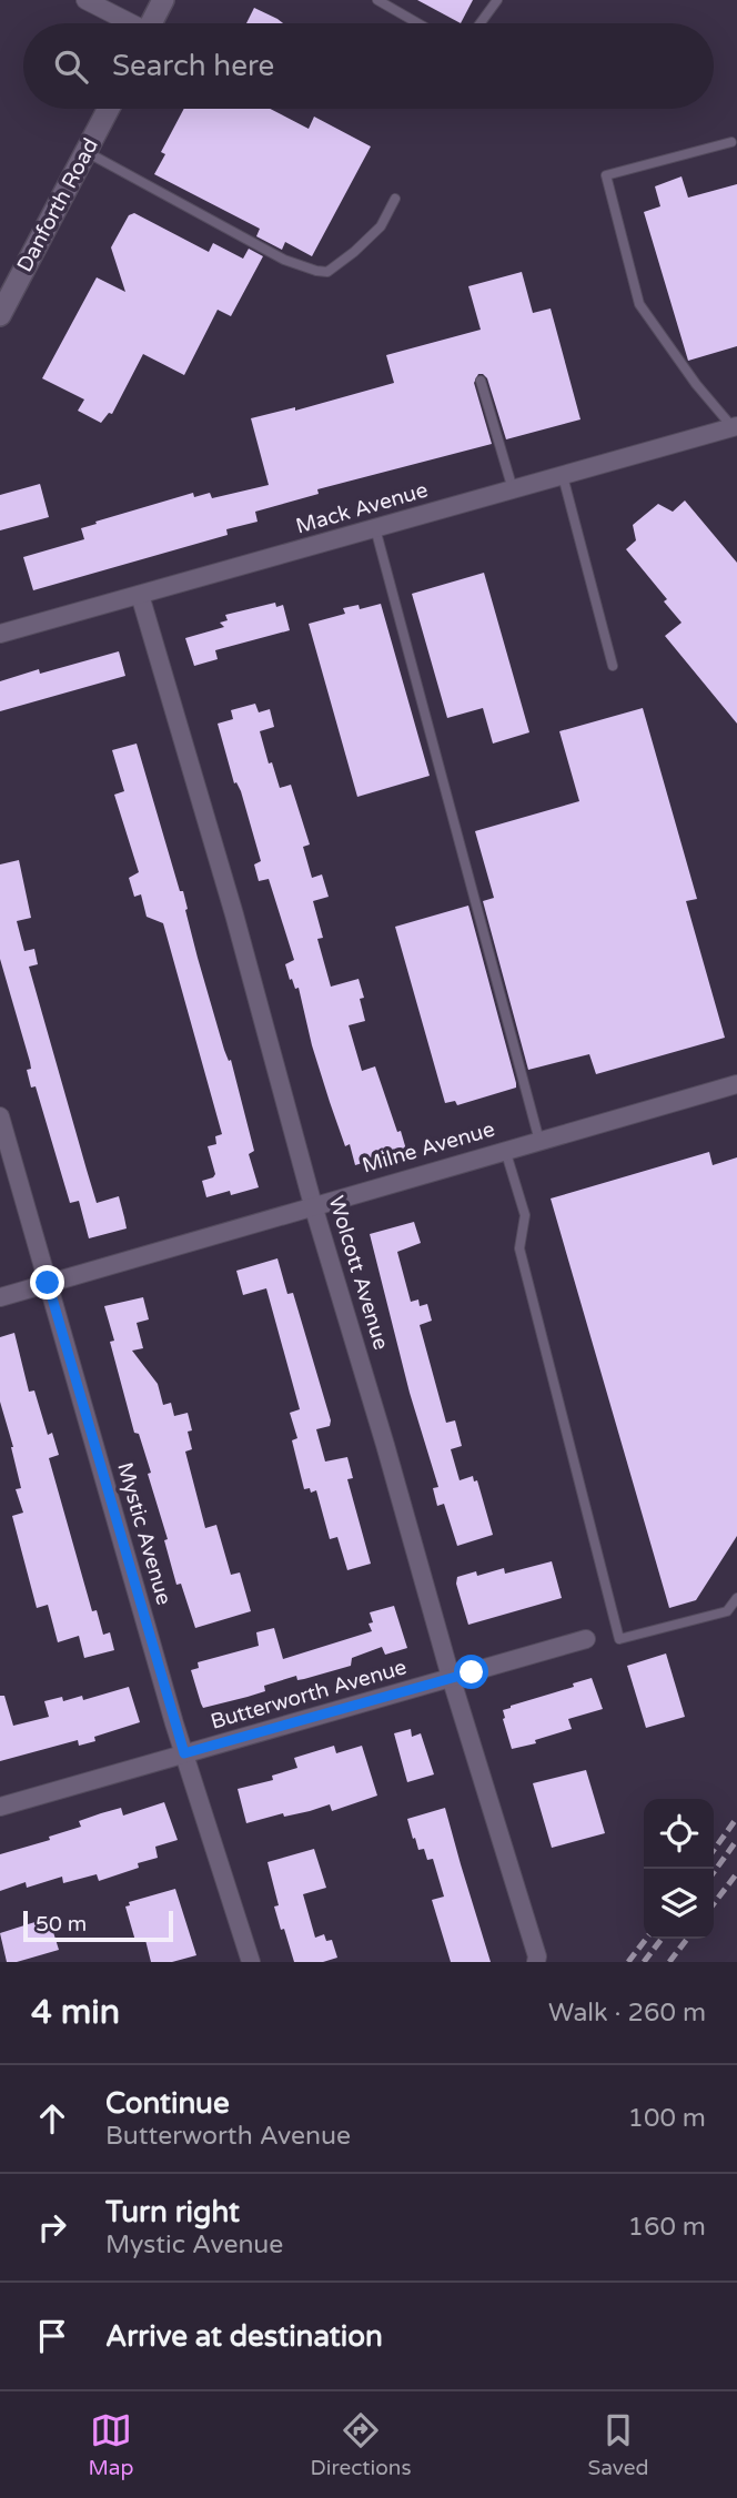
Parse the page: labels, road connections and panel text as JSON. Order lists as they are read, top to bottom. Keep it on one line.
{"streets":{"main road":["Danforth Road"],"street":["Mack Avenue","Milne Avenue","Wolcott Avenue","Mystic Avenue","Butterworth Avenue"]},"crossings":[["Mack Avenue","Wolcott Avenue"],["Milne Avenue","Wolcott Avenue"],["Milne Avenue","Mystic Avenue"],["Wolcott Avenue","Butterworth Avenue"],["Mystic Avenue","Butterworth Avenue"]],"scale_bar":"50 m","page":{"search":"Search here","scale":"50 m","heading":["4 min","Walk · 260 m"],"list":[["Continue","Butterworth Avenue","100 m"],["Turn right","Mystic Avenue","160 m"],"Arrive at destination"],"nav":["Map","Directions","Saved"]}}
